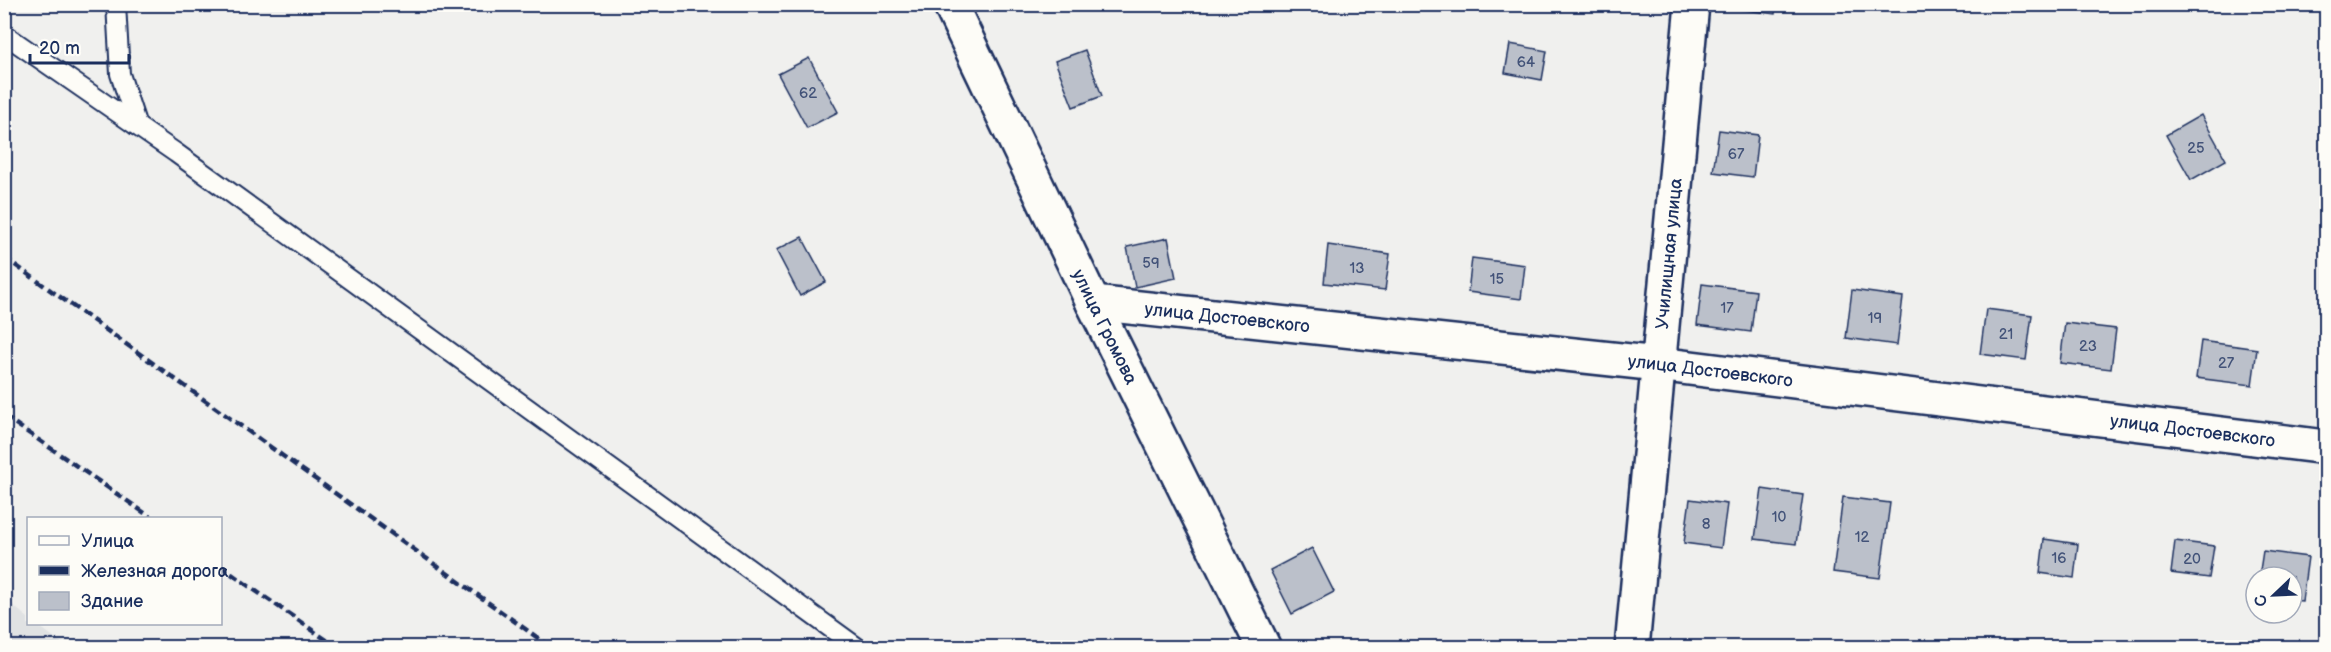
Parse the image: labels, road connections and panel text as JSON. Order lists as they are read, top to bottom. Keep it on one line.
{"streets":{"street":["Училищная улица","улица Достоевского","улица Громова"]},"crossings":[["Училищная улица","улица Достоевского"],["улица Достоевского","улица Громова"]],"house_numbers":["64","62","25","67","59","13","15","17","19","21","23","27","10","8","12","16","20"],"legend":["Улица","Железная дорога","Здание"],"scale_bar":"20 m","north":"bottom left"}
